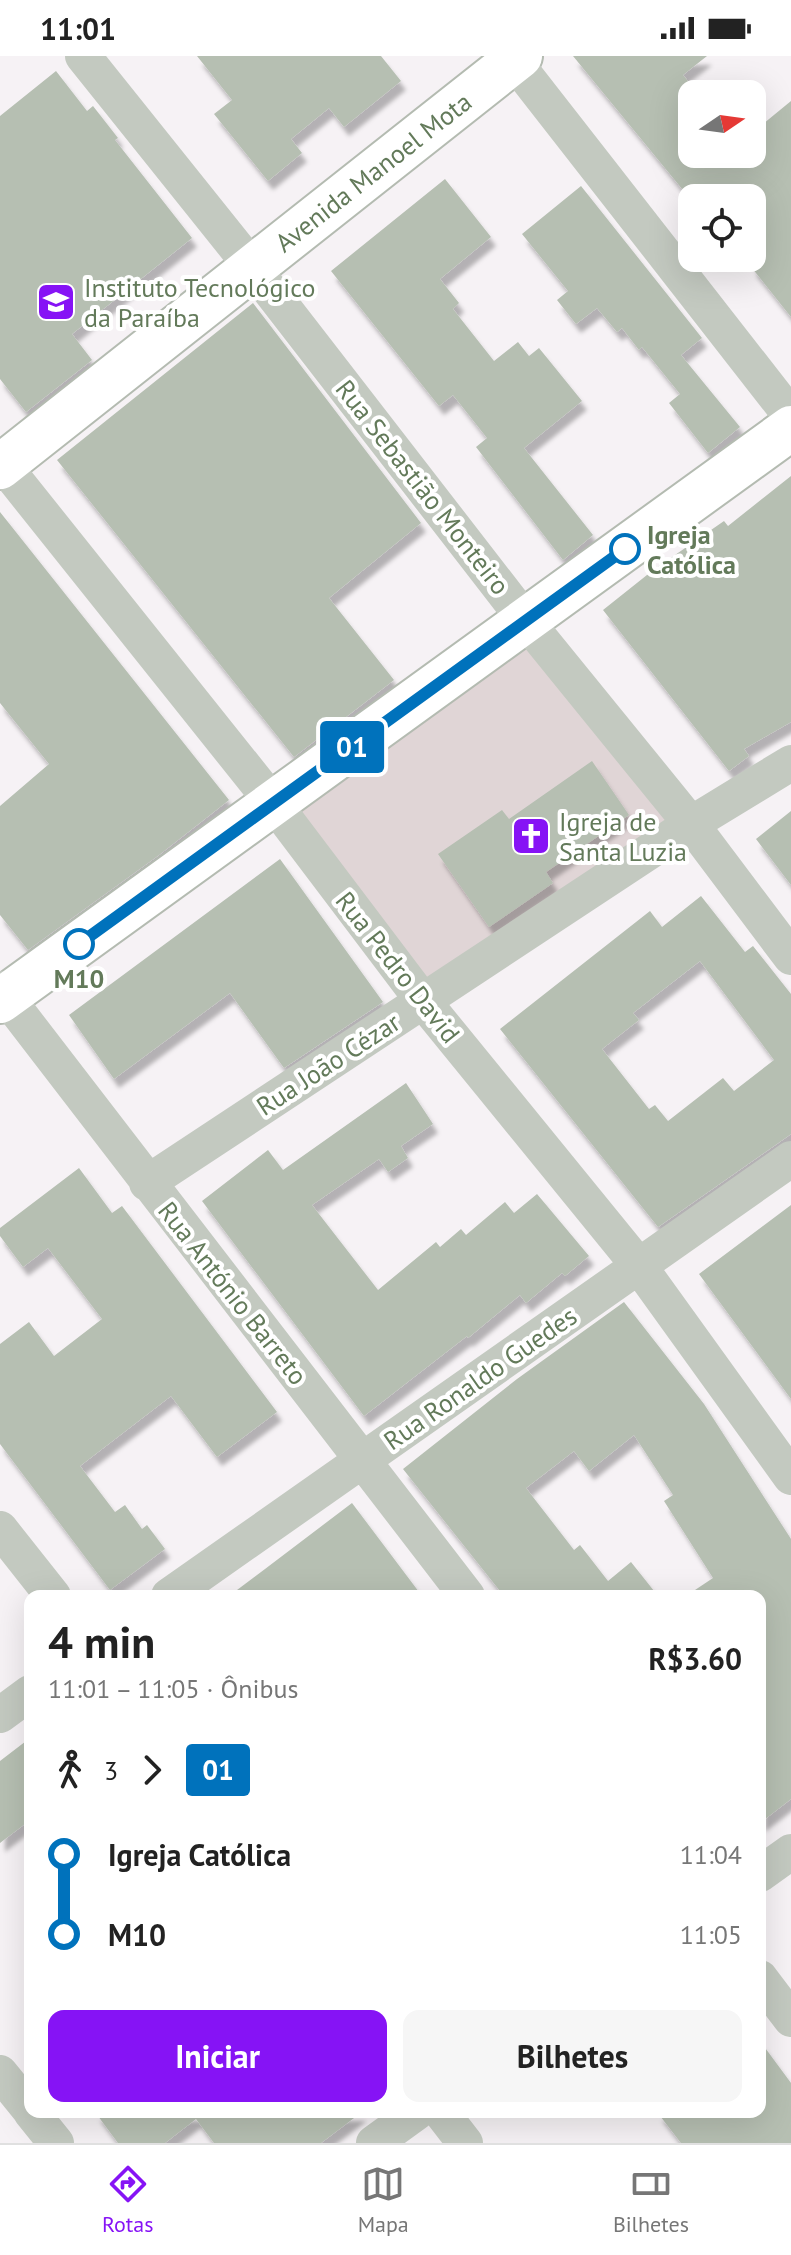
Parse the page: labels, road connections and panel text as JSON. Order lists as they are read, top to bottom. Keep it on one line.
{"streets":{"main road":["Avenida Manoel Mota"],"street":["Rua Sebastião Monteiro","Rua Pedro David","Rua João Cézar","Rua António Barreto","Rua Ronaldo Guedes"]},"crossings":[["Avenida Manoel Mota","Rua Sebastião Monteiro"],["Avenida Manoel Mota","Rua Pedro David"],["Rua Sebastião Monteiro","Rua João Cézar"],["Rua Pedro David","Rua João Cézar"],["Rua Pedro David","Rua Ronaldo Guedes"],["Rua João Cézar","Rua António Barreto"],["Rua António Barreto","Rua Ronaldo Guedes"]],"places":{"school or university":["Instituto Tecnológico da Paraíba"],"other":["Igreja Católica","M10"],"church":["Igreja de Santa Luzia"]},"lines":["bus line 01"],"north":"right","page":{"status":"11:01","on_map":"01","heading":["4 min","11:01 – 11:05 · Ônibus","R$3.60"],"legs":["3","01"],"list":[{"name":"Igreja Católica","value":"11:04"},{"name":"M10","value":"11:05"}],"buttons":["Iniciar","Bilhetes"],"tabs":["Rotas","Mapa","Bilhetes"]}}
